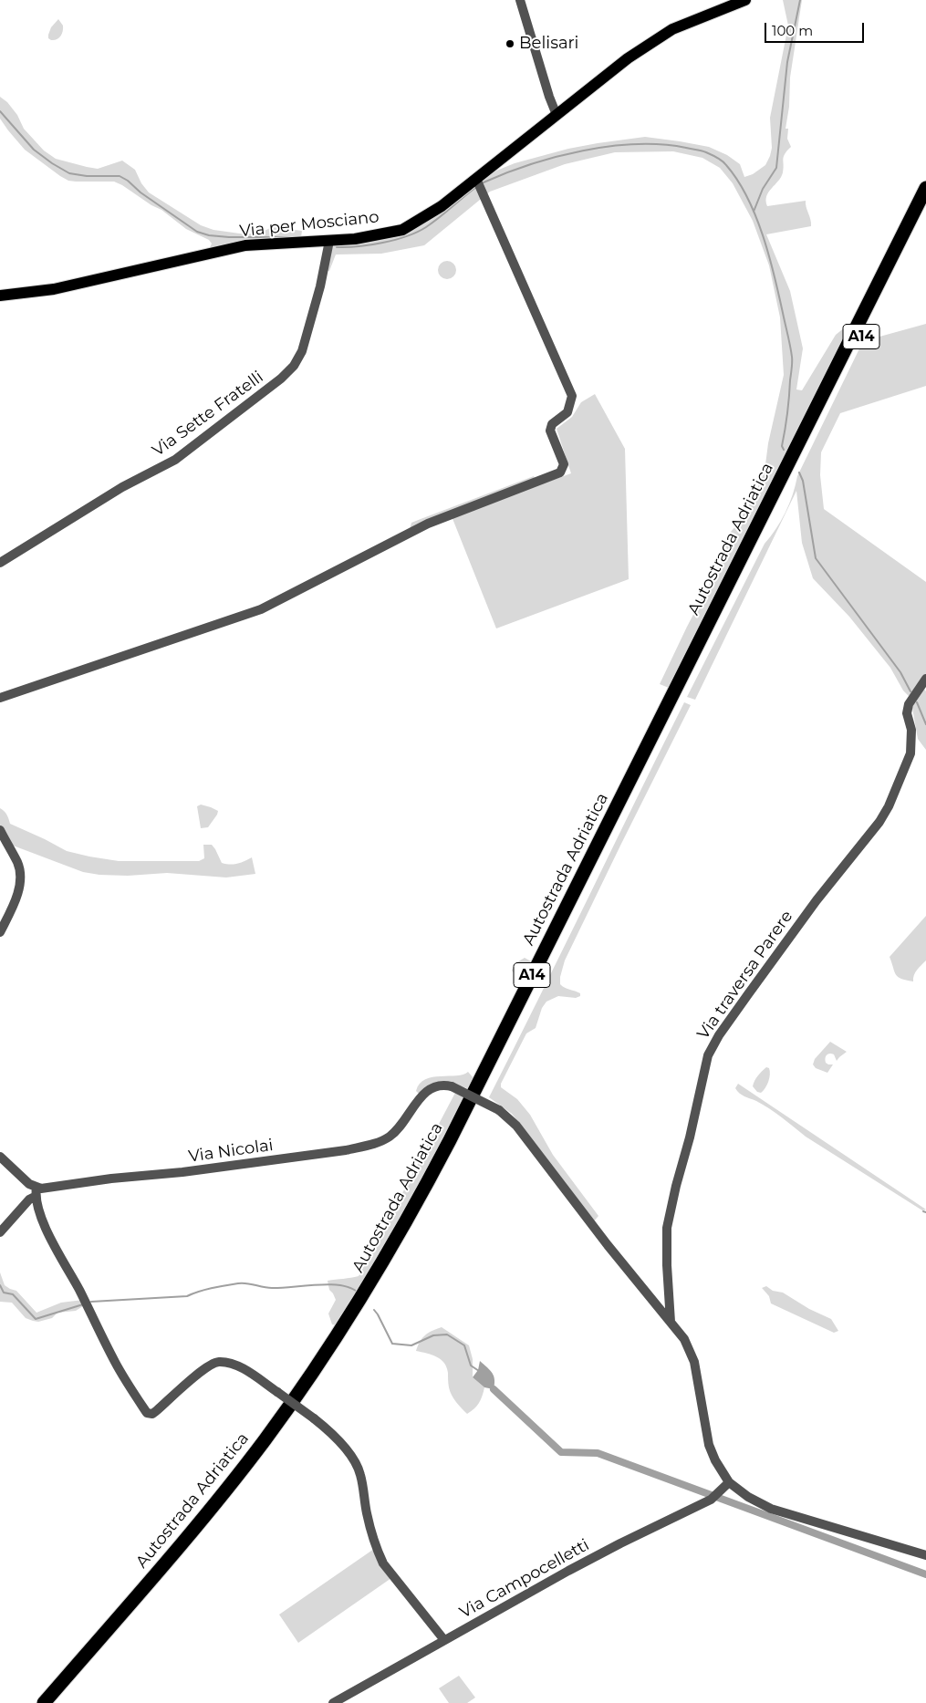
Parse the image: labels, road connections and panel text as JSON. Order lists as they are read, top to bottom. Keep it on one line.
{"streets":{"highway":["A14","Autostrada Adriatica"],"main road":["Via per Mosciano"],"street":["Via Sette Fratelli","Via traversa Parere","Via Nicolai","Via Campocelletti"]},"crossings":[["Via per Mosciano","Via Sette Fratelli"],["Via traversa Parere","Via Nicolai"]],"places":["Belisari"],"scale_bar":"100 m"}
